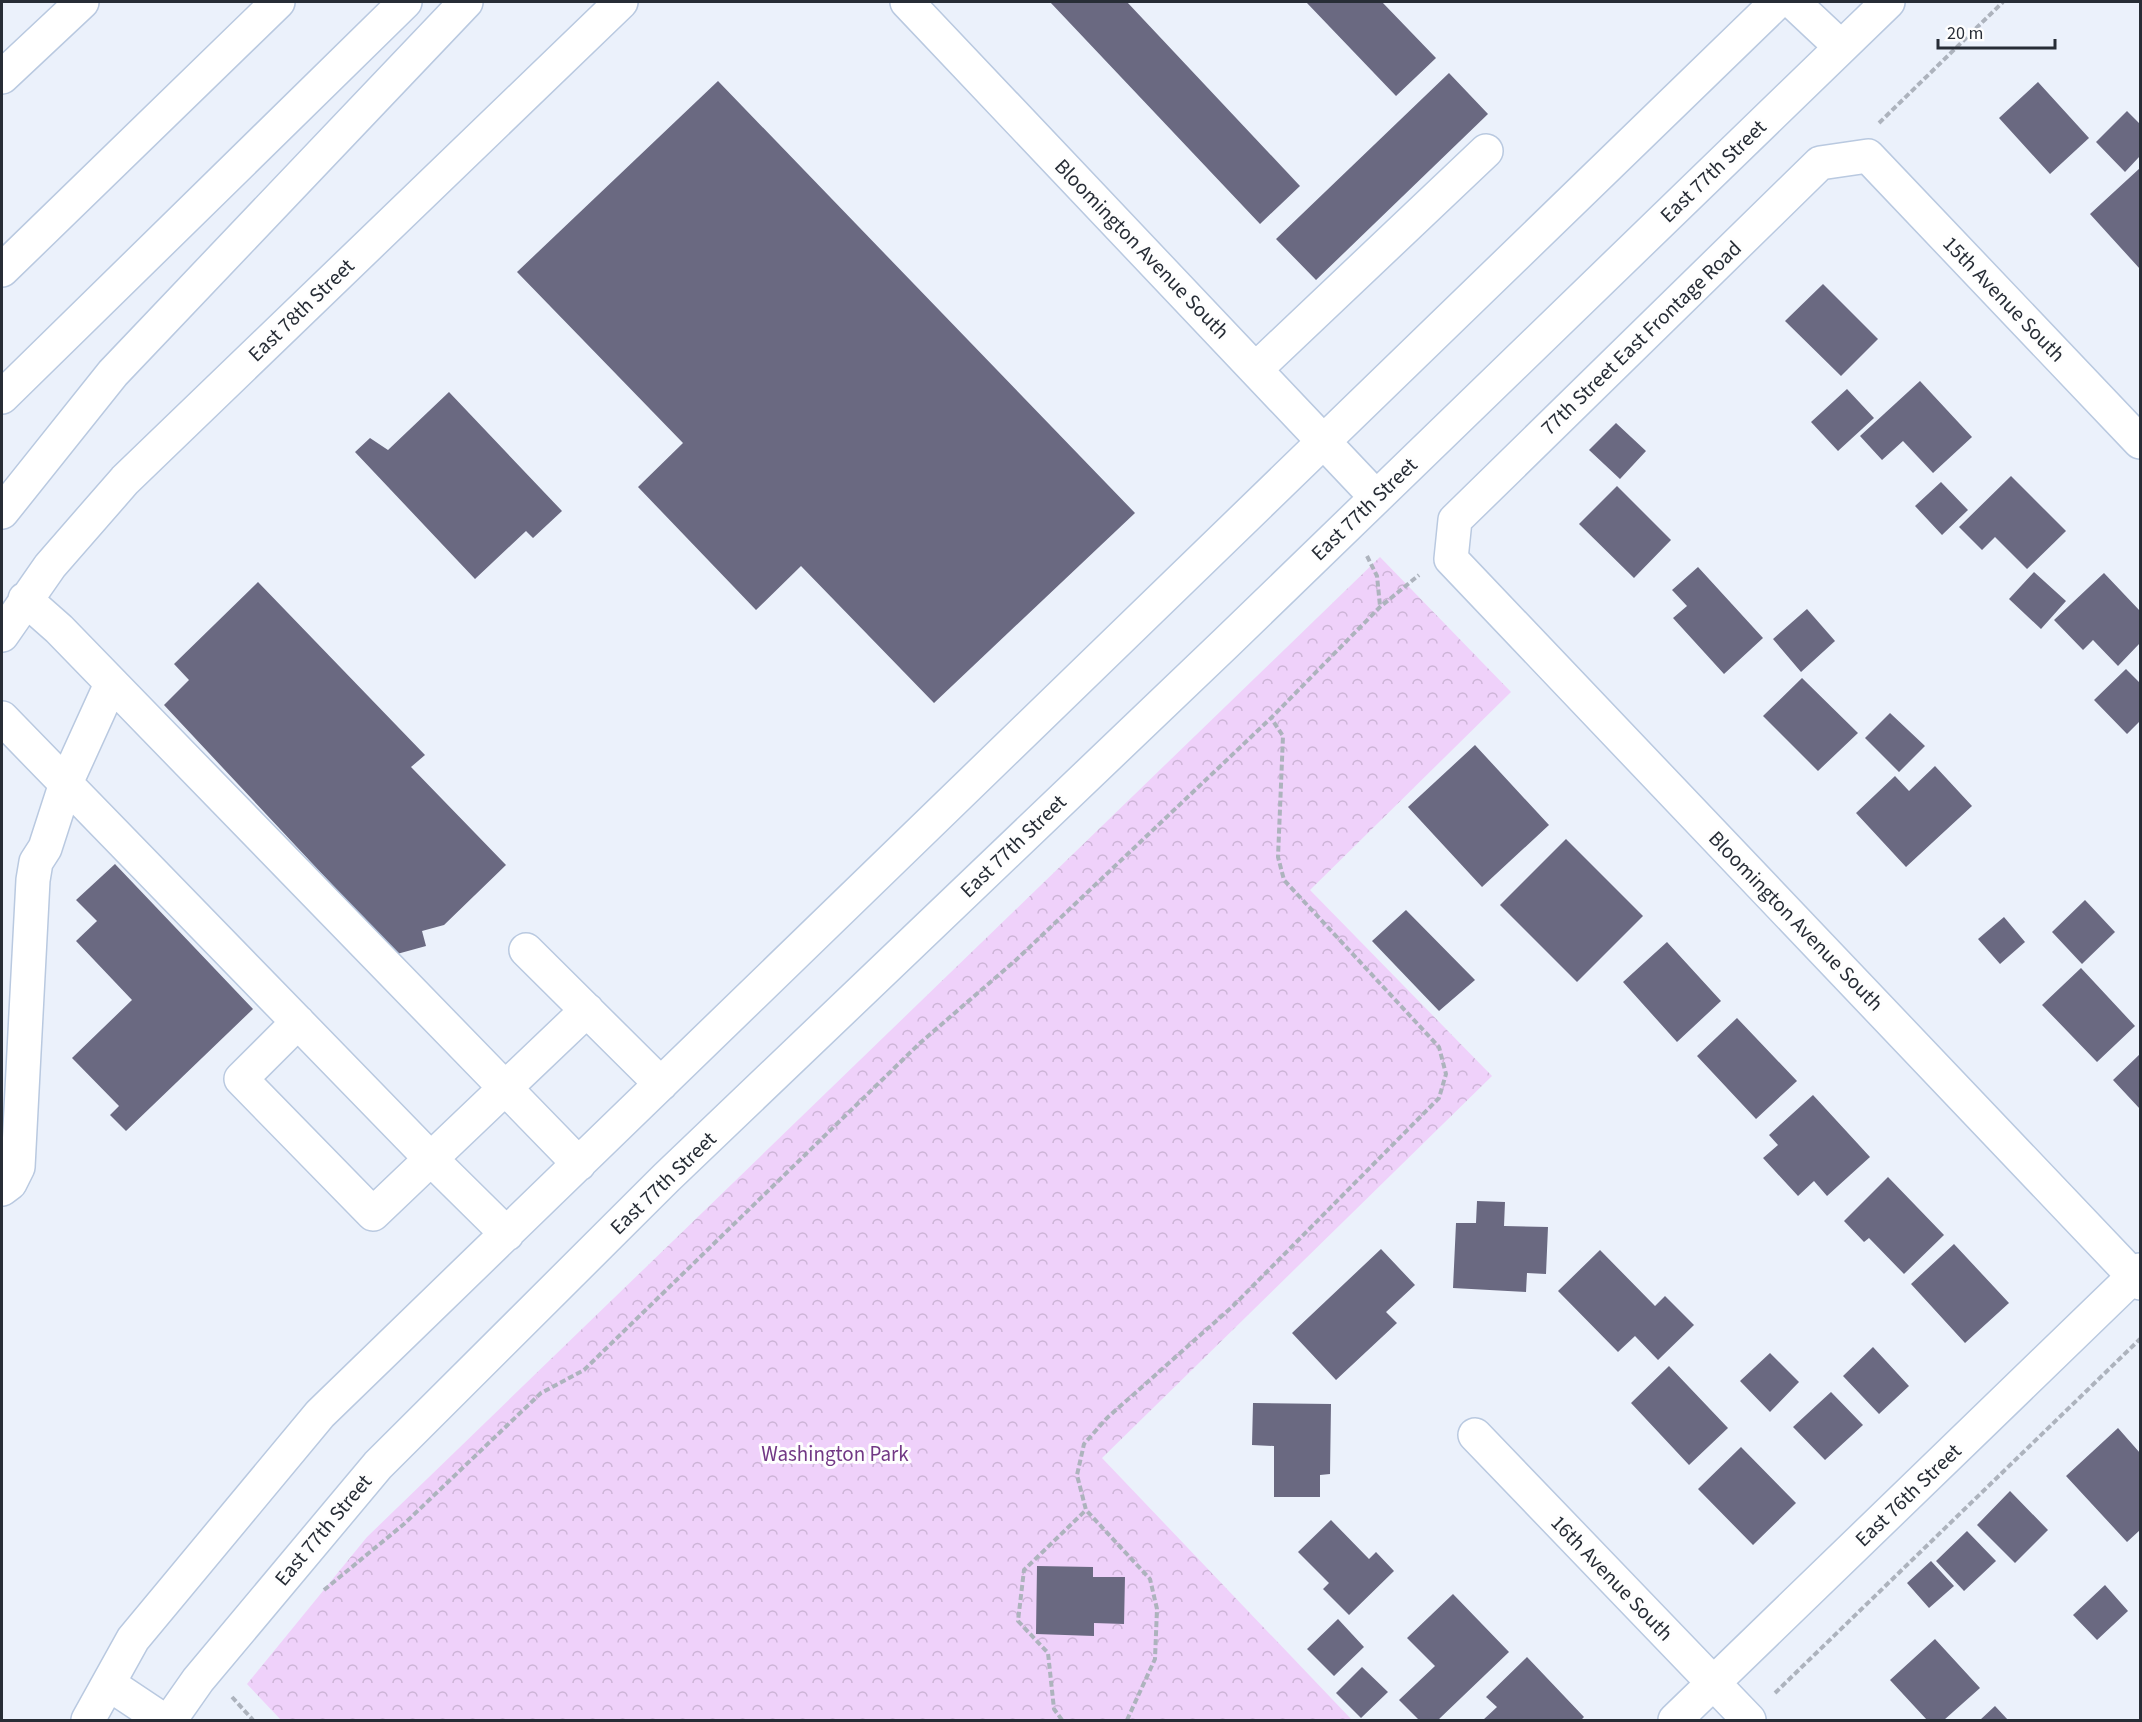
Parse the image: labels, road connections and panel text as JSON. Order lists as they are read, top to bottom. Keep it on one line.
{"streets":{"main road":["East 77th Street","Bloomington Avenue South","15th Avenue South","East 78th Street","77th Street East Frontage Road","East 76th Street","16th Avenue South"]},"crossings":[["East 77th Street","Bloomington Avenue South"],["Bloomington Avenue South","77th Street East Frontage Road"],["Bloomington Avenue South","East 76th Street"],["15th Avenue South","77th Street East Frontage Road"],["East 76th Street","16th Avenue South"]],"parks":["Washington Park"],"scale_bar":"20 m"}
